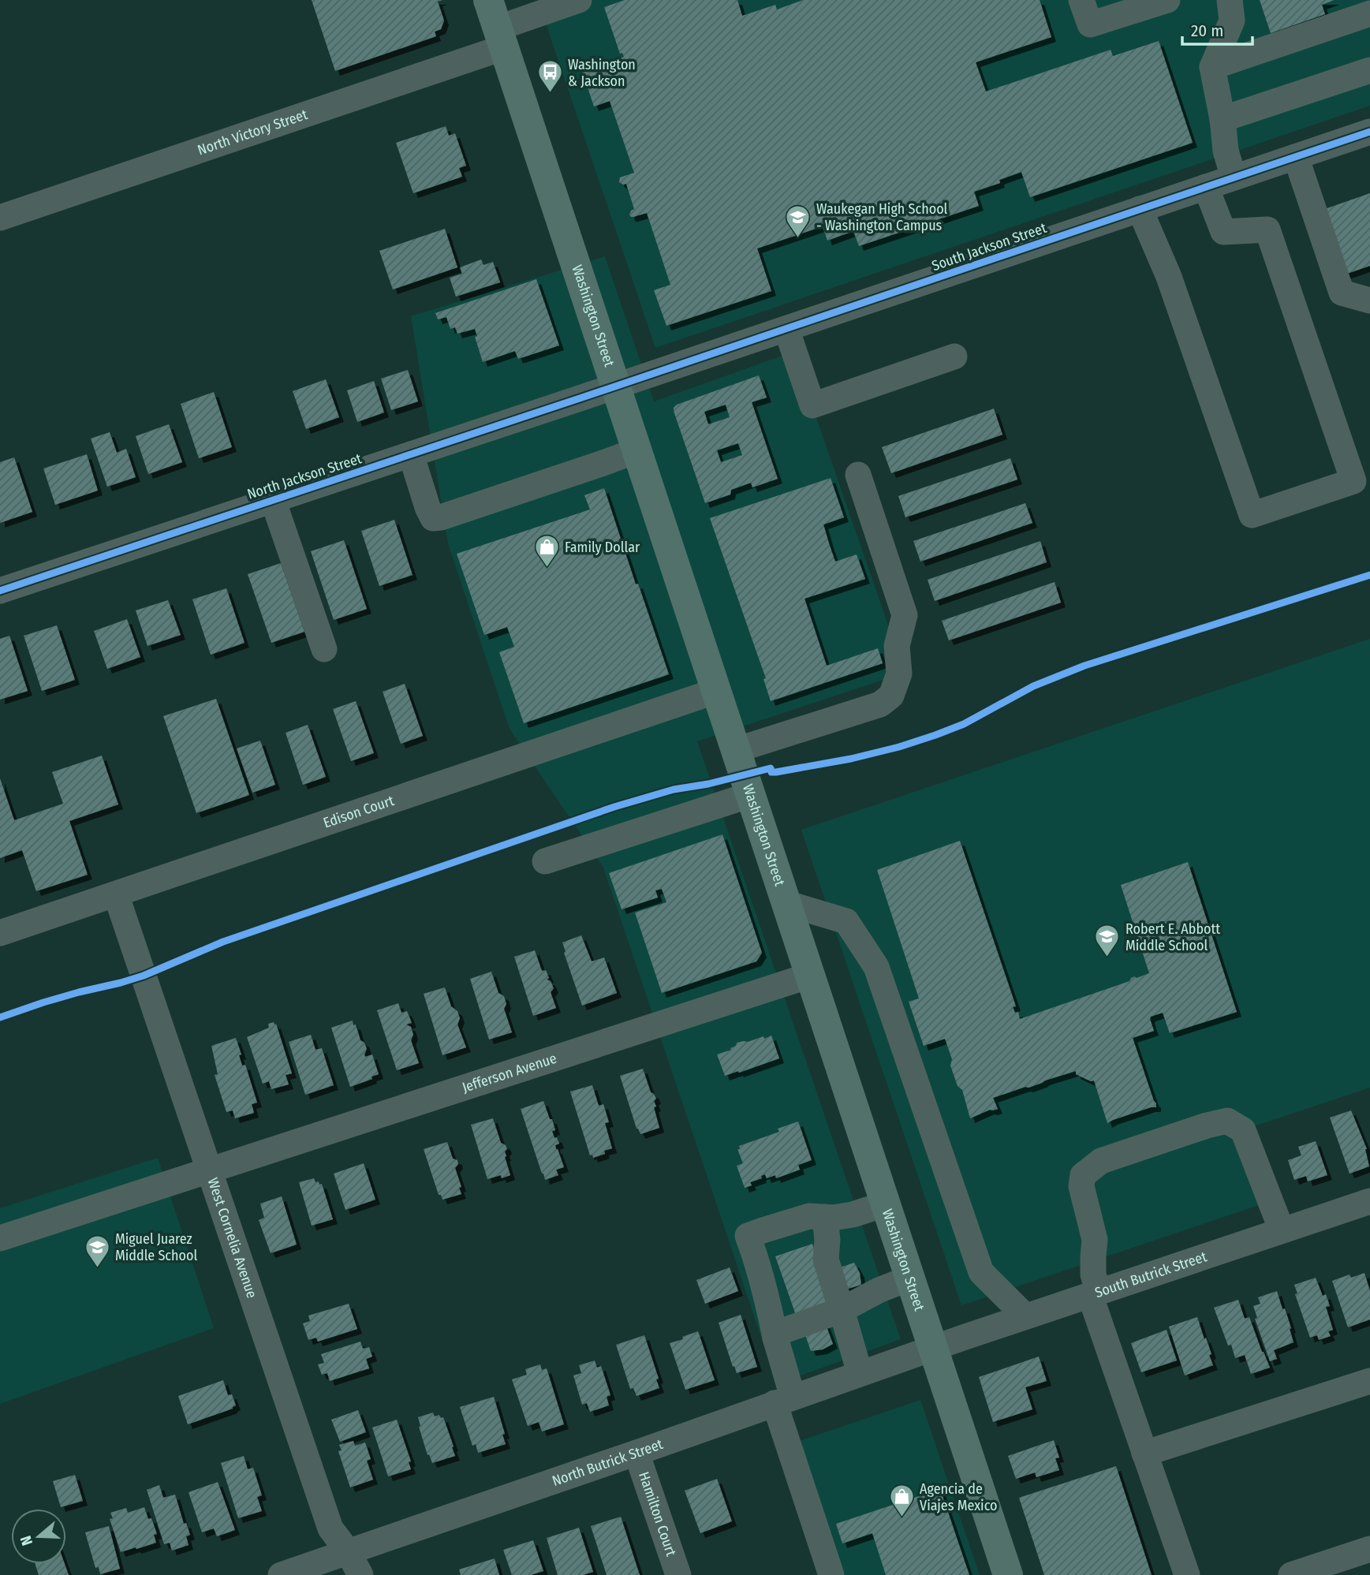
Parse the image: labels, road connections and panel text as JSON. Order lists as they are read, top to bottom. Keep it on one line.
{"streets":{"main road":["Washington Street"],"street":["North Victory Street","South Jackson Street","North Jackson Street","Edison Court","Jefferson Avenue","West Cornelia Avenue","South Butrick Street","North Butrick Street","Hamilton Court"]},"crossings":[["North Victory Street","Washington Street"],["South Jackson Street","Washington Street"],["South Jackson Street","North Jackson Street"],["Washington Street","North Jackson Street"],["Washington Street","Edison Court"],["Washington Street","Jefferson Avenue"],["Washington Street","South Butrick Street"],["Washington Street","North Butrick Street"],["Edison Court","West Cornelia Avenue"],["Jefferson Avenue","West Cornelia Avenue"],["West Cornelia Avenue","North Butrick Street"],["South Butrick Street","North Butrick Street"],["North Butrick Street","Hamilton Court"]],"places":{"bus stop":["Washington & Jackson"],"school or university":["Waukegan High School - Washington Campus","Robert E. Abbott Middle School","Miguel Juarez Middle School"],"shop":["Family Dollar","Agencia de Viajes Mexico"]},"scale_bar":"20 m","north":"left"}
